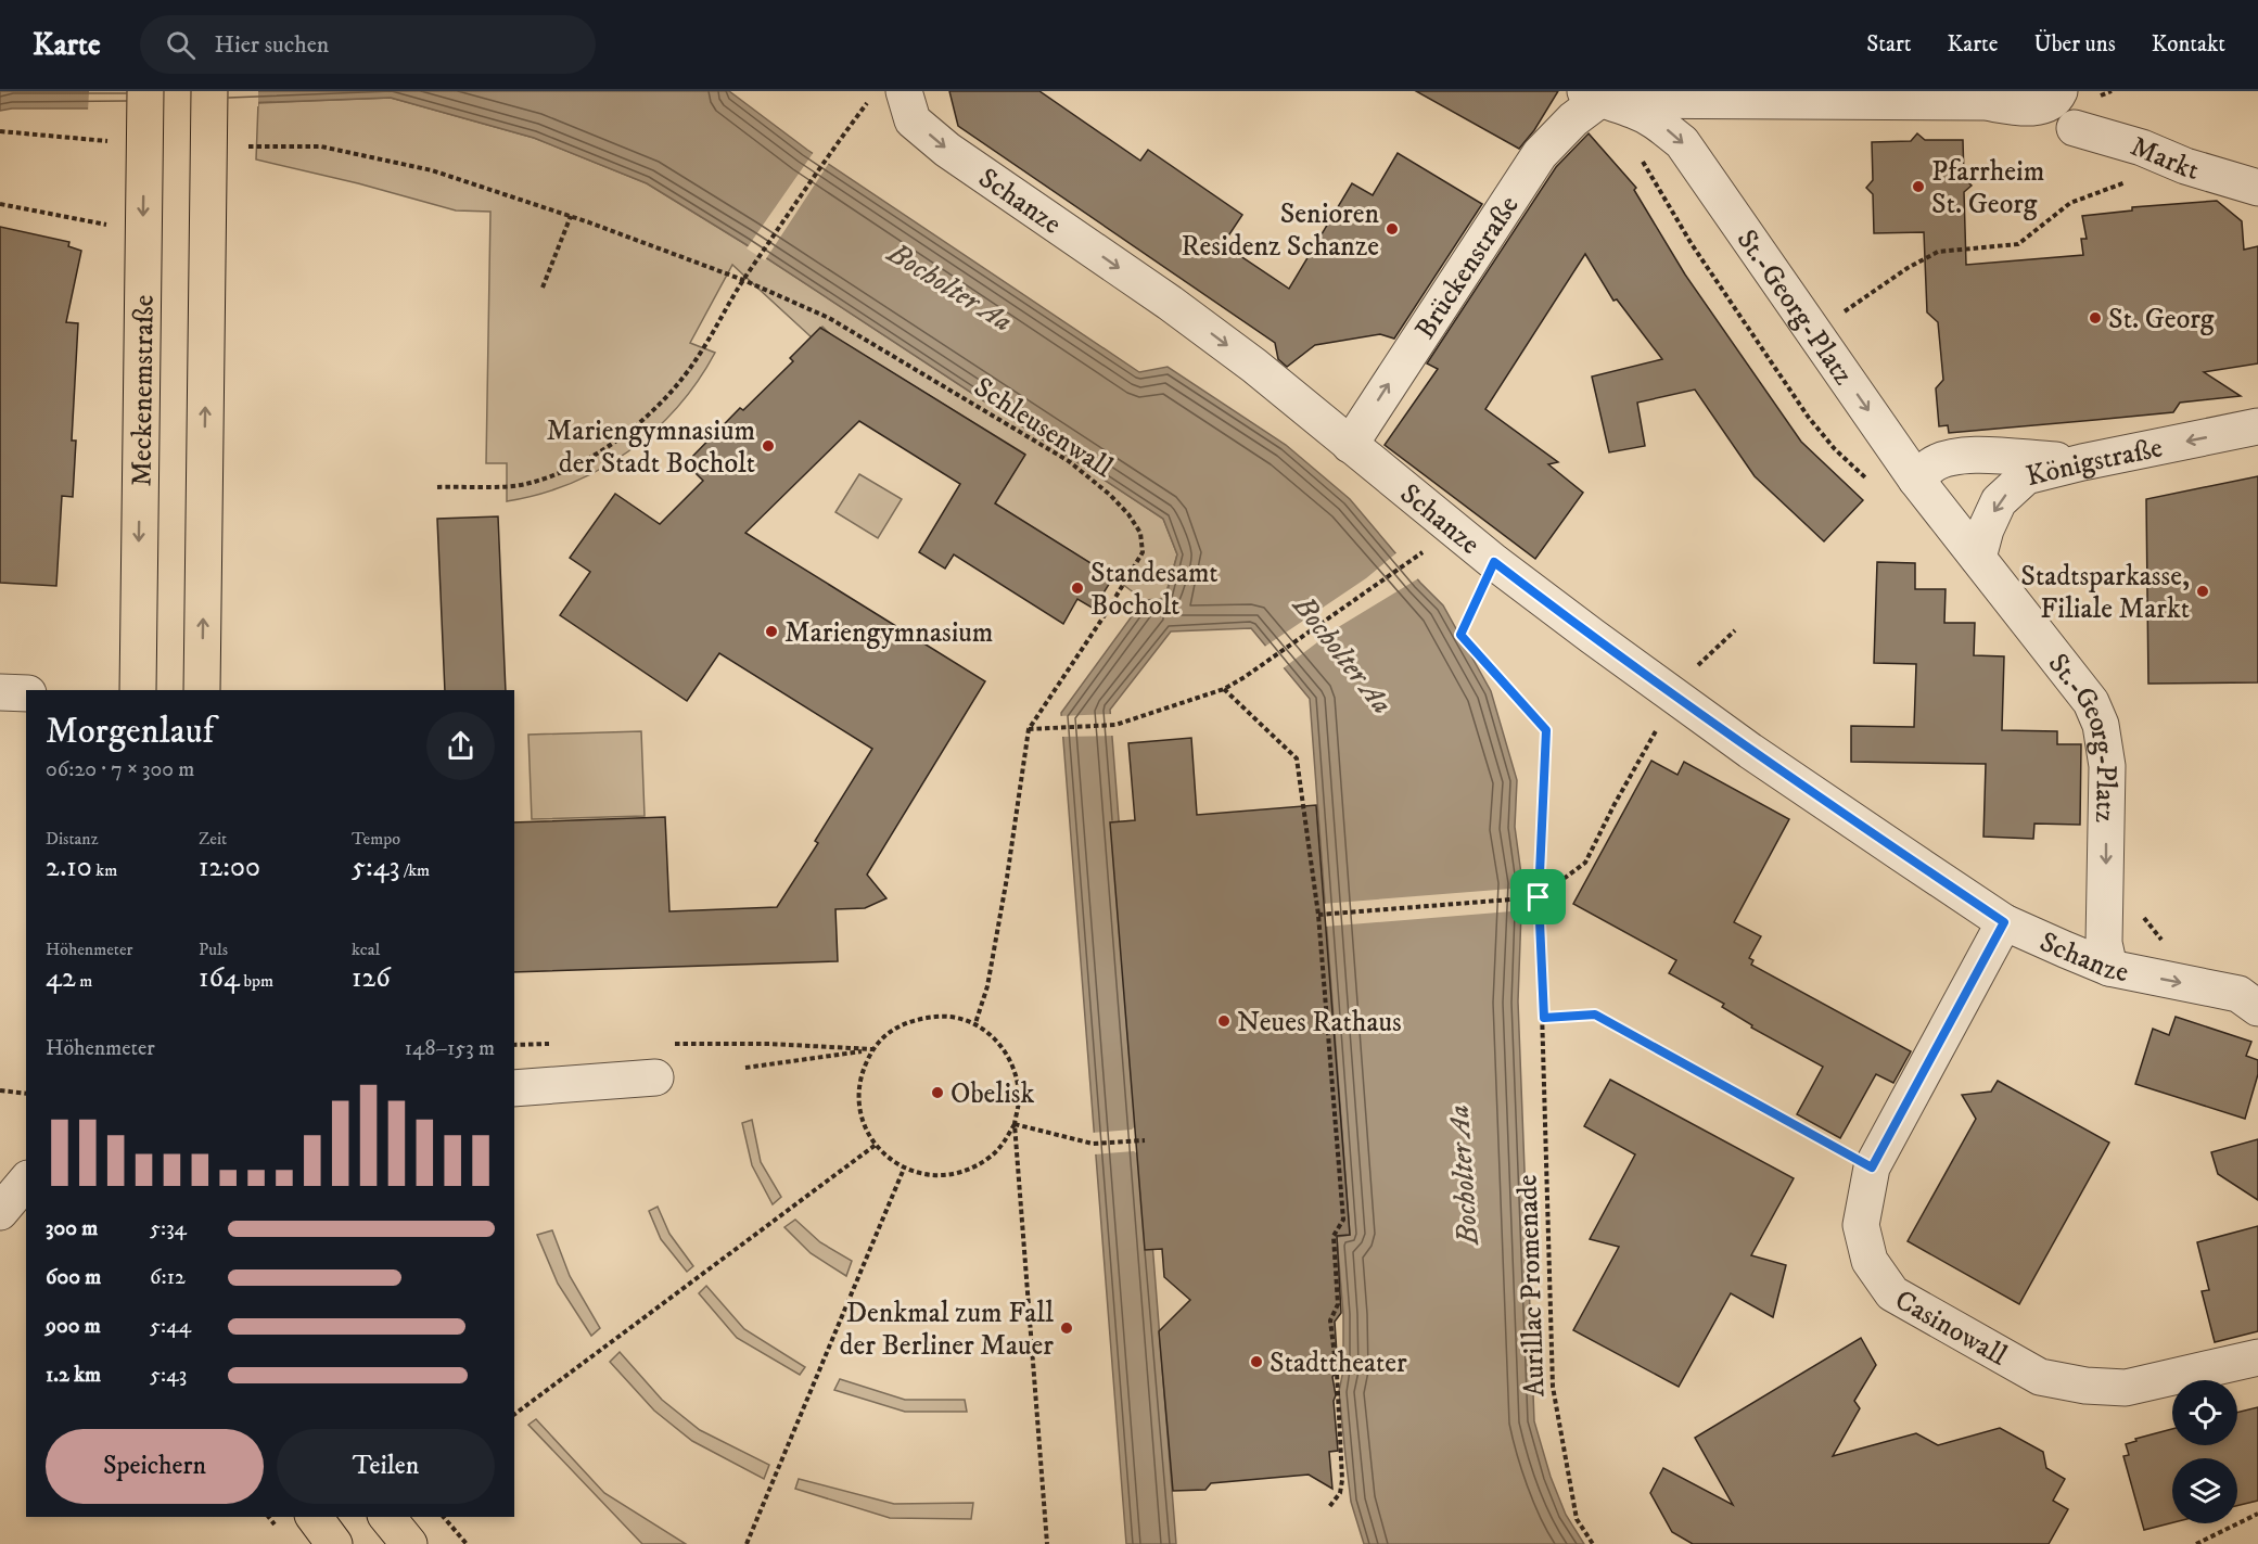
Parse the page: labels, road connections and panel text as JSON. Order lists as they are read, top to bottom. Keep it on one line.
{"streets":{"main road":["Meckenemstraße"],"street":["Markt","Schanze","Brückenstraße","St.-Georg-Platz","Königstraße","Casinowall"],"path":["Schleusenwall","Aurillac Promenade"]},"crossings":[["Schanze","Brückenstraße"],["Schanze","St.-Georg-Platz"],["Schanze","Aurillac Promenade"],["Schanze","Casinowall"],["Brückenstraße","St.-Georg-Platz"],["St.-Georg-Platz","Königstraße"]],"one_way":["Schanze","Brückenstraße","St.-Georg-Platz"],"water":["Bocholter Aa"],"places":["Pfarrheim St. Georg","Senioren Residenz Schanze","St. Georg","Mariengymnasium der Stadt Bocholt","Standesamt Bocholt","Stadtsparkasse, Filiale Markt","Mariengymnasium","Neues Rathaus","Obelisk","Denkmal zum Fall der Berliner Mauer","Stadttheater"],"page":{"header":"Karte","search":"Hier suchen","nav":["Start","Karte","Über uns","Kontakt"],"heading":["Morgenlauf","06:20 · 7 × 300 m"],"stats":[["Distanz","2.10 km"],["Zeit","12:00"],["Tempo","5:43 /km"],["Höhenmeter","42 m"],["Puls","164 bpm"],["kcal","126"]],"chart":["Höhenmeter","148–153 m"],"list":[{"name":"300 m","note":"5:34"},{"name":"600 m","note":"6:12"},{"name":"900 m","note":"5:44"},{"name":"1.2 km","note":"5:43"}],"buttons":["Speichern","Teilen"]}}
